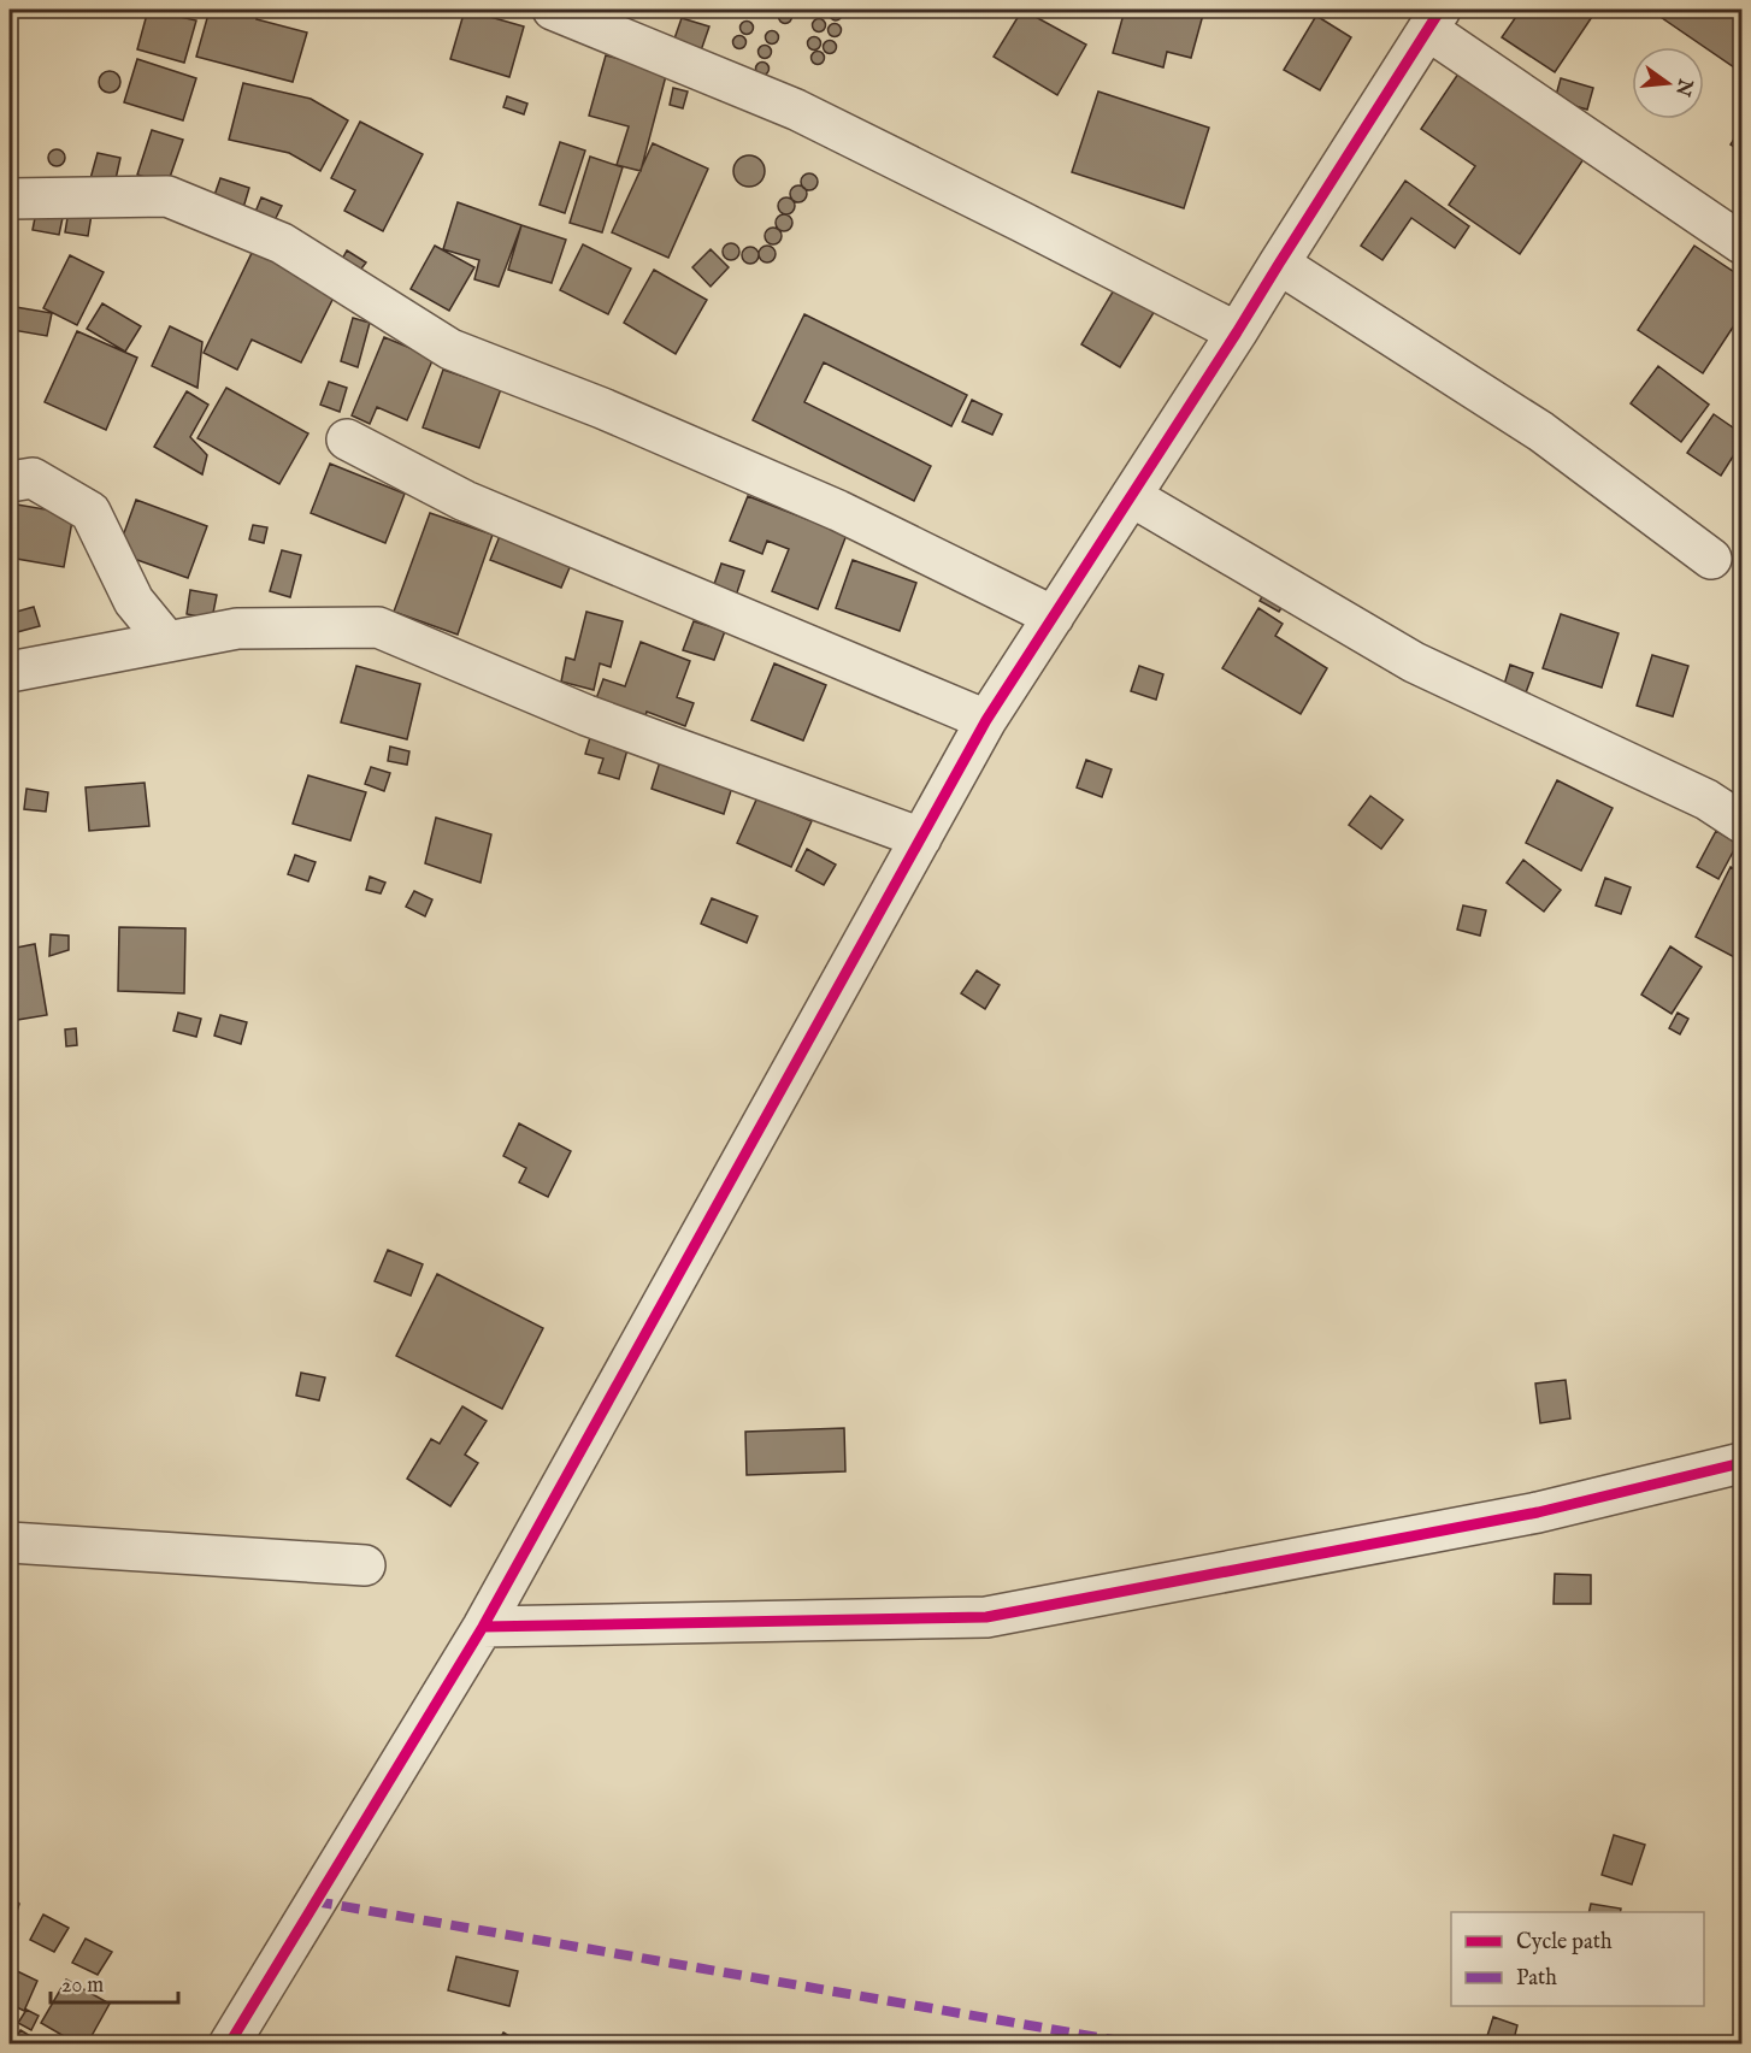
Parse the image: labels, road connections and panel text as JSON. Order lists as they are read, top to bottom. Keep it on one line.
{"legend":["Cycle path","Path"],"scale_bar":"20 m","north":"right"}
